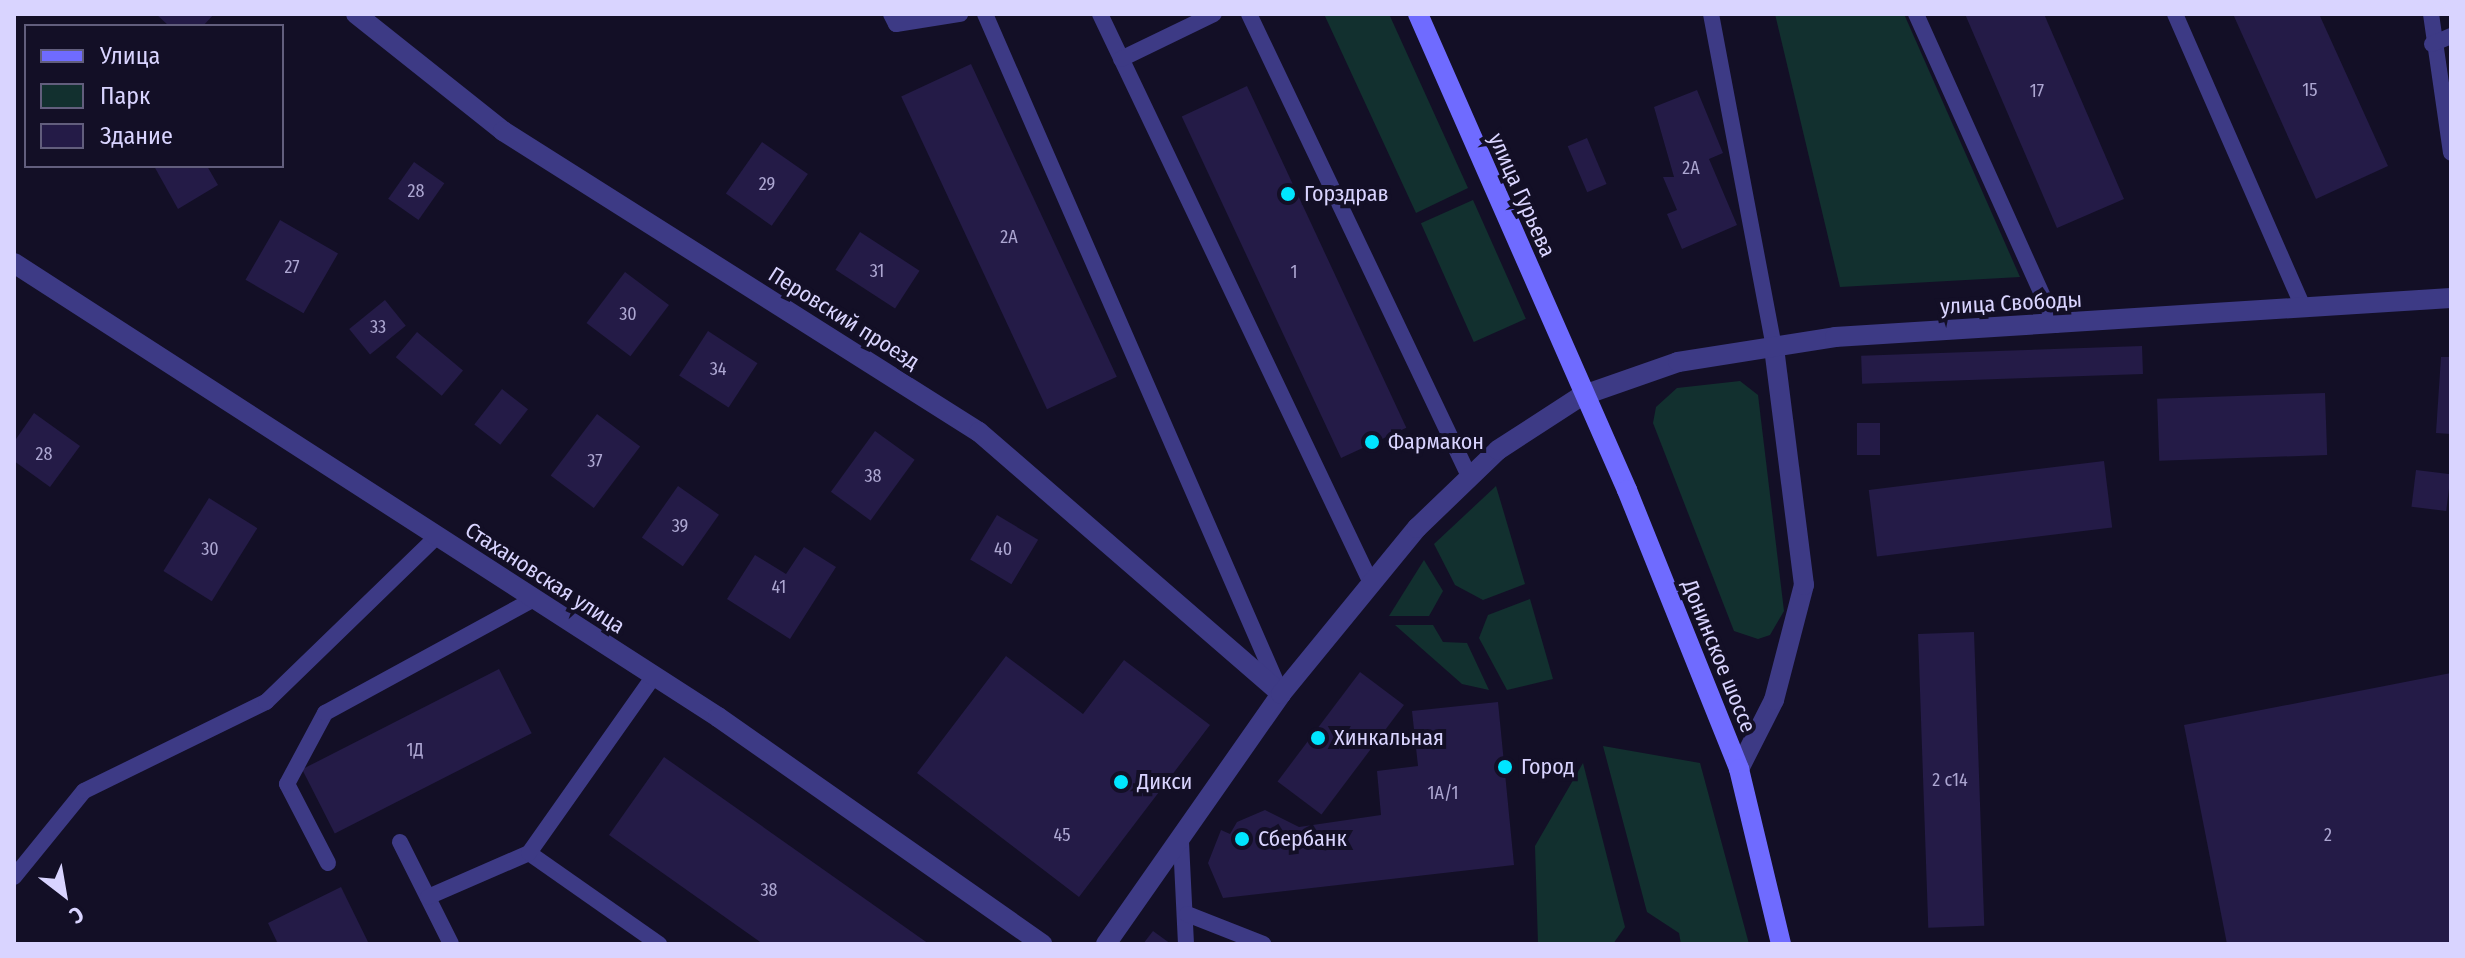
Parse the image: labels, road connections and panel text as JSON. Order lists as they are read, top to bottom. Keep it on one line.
{"streets":{"main road":["улица Гурьева","Донинское шоссе"],"street":["улица Свободы","Перовский проезд","Стахановская улица"]},"crossings":[["улица Гурьева","улица Свободы"],["улица Гурьева","Донинское шоссе"],["улица Свободы","Перовский проезд"],["улица Свободы","Донинское шоссе"]],"places":["Горздрав","Фармакон","Хинкальная","Город","Дикси","Сбербанк"],"house_numbers":["15","17","2А","29","28","2А","27","31","1","30","33","34","28","37","38","39","30","40","41","1Д","2 с14","1А/1","45","2","38"],"legend":["Улица","Парк","Здание"],"north":"bottom right"}
